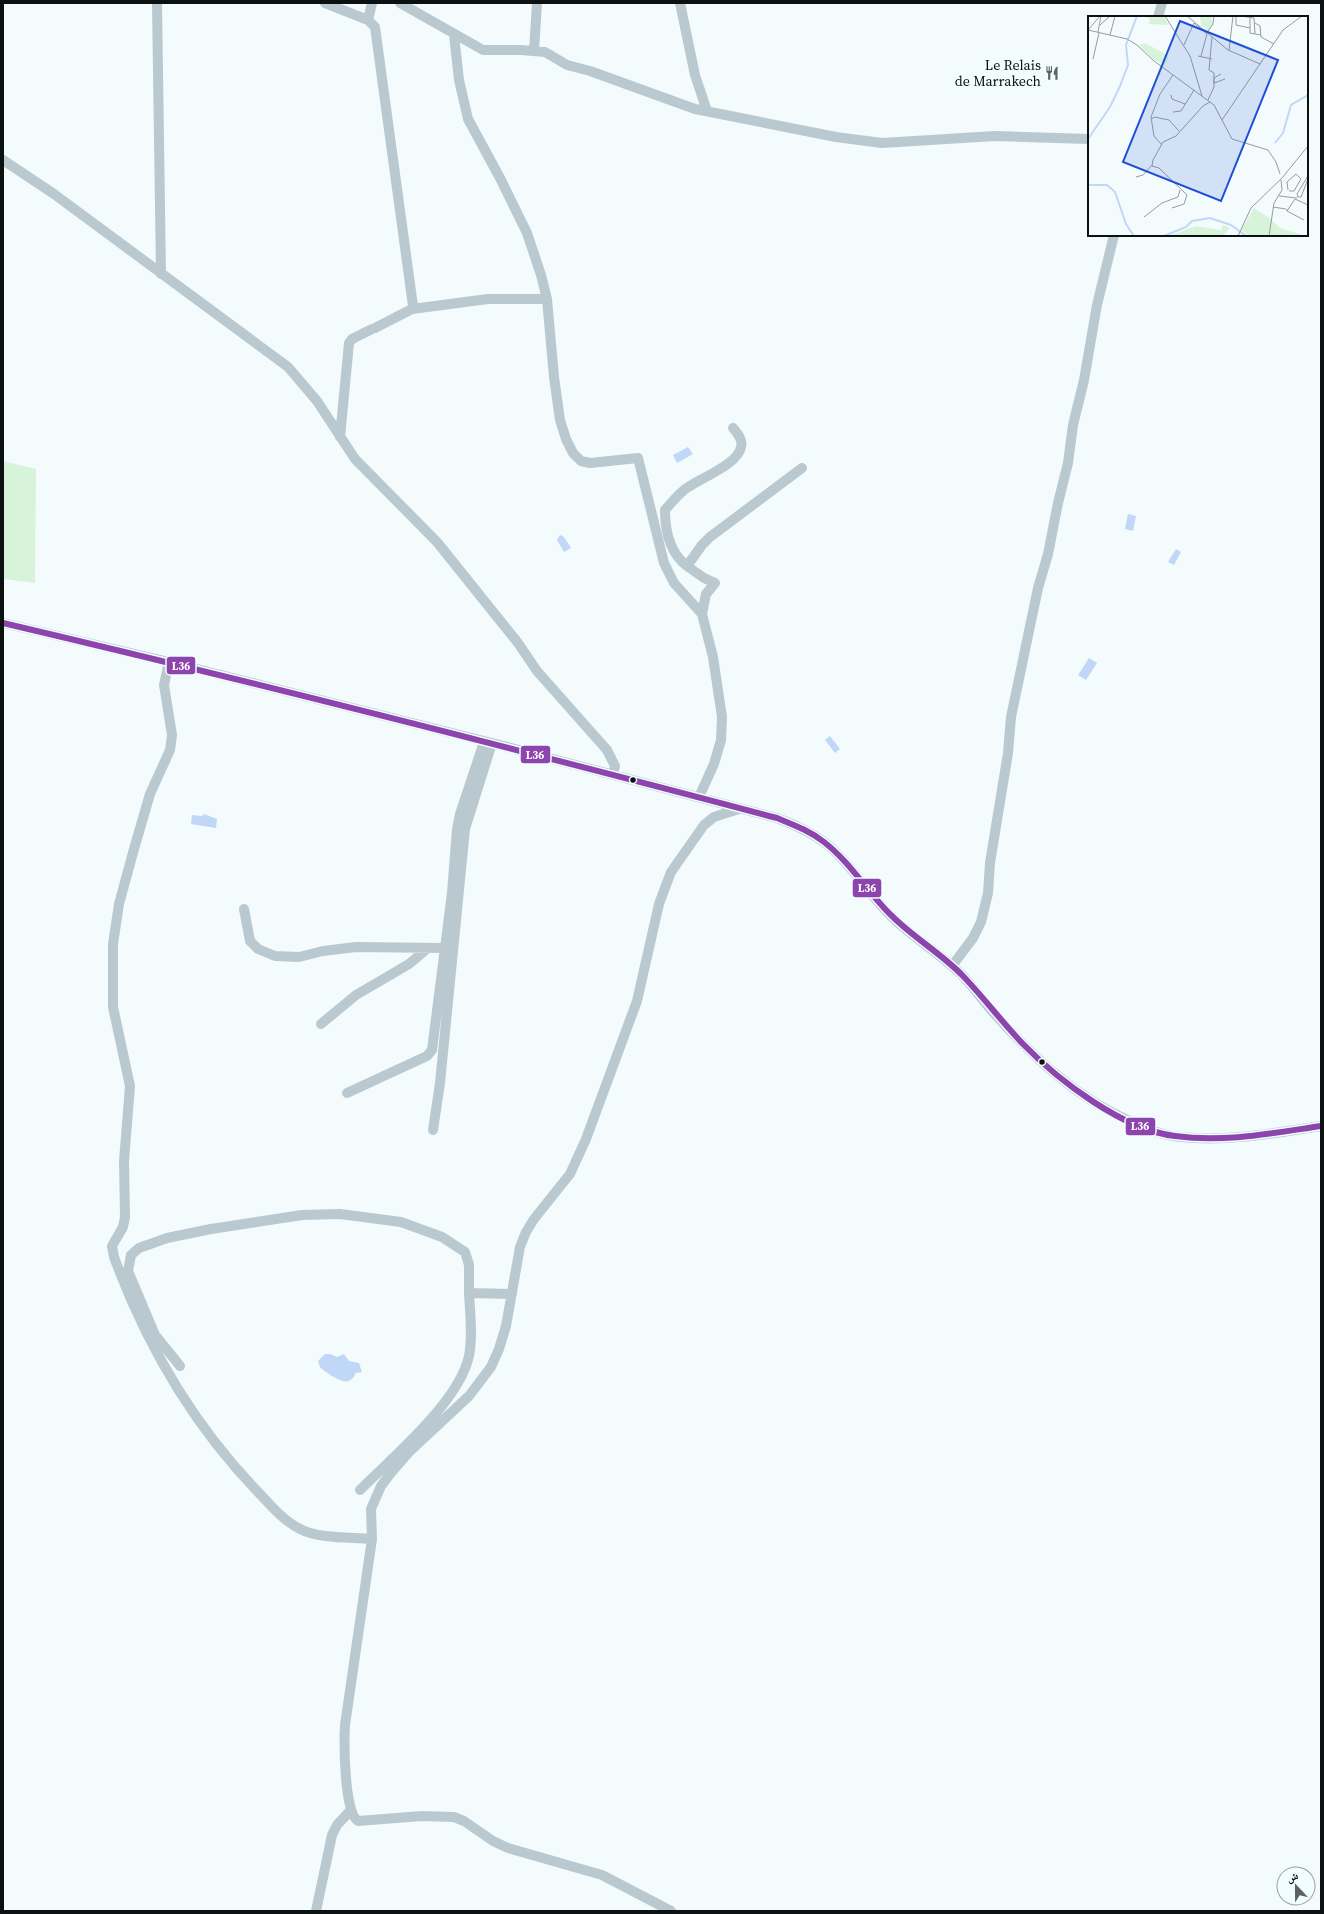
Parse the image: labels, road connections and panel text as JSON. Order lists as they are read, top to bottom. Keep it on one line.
{"places":{"restaurant":["Le Relais de Marrakech"]},"lines":["transit line L36"],"north":"top"}
